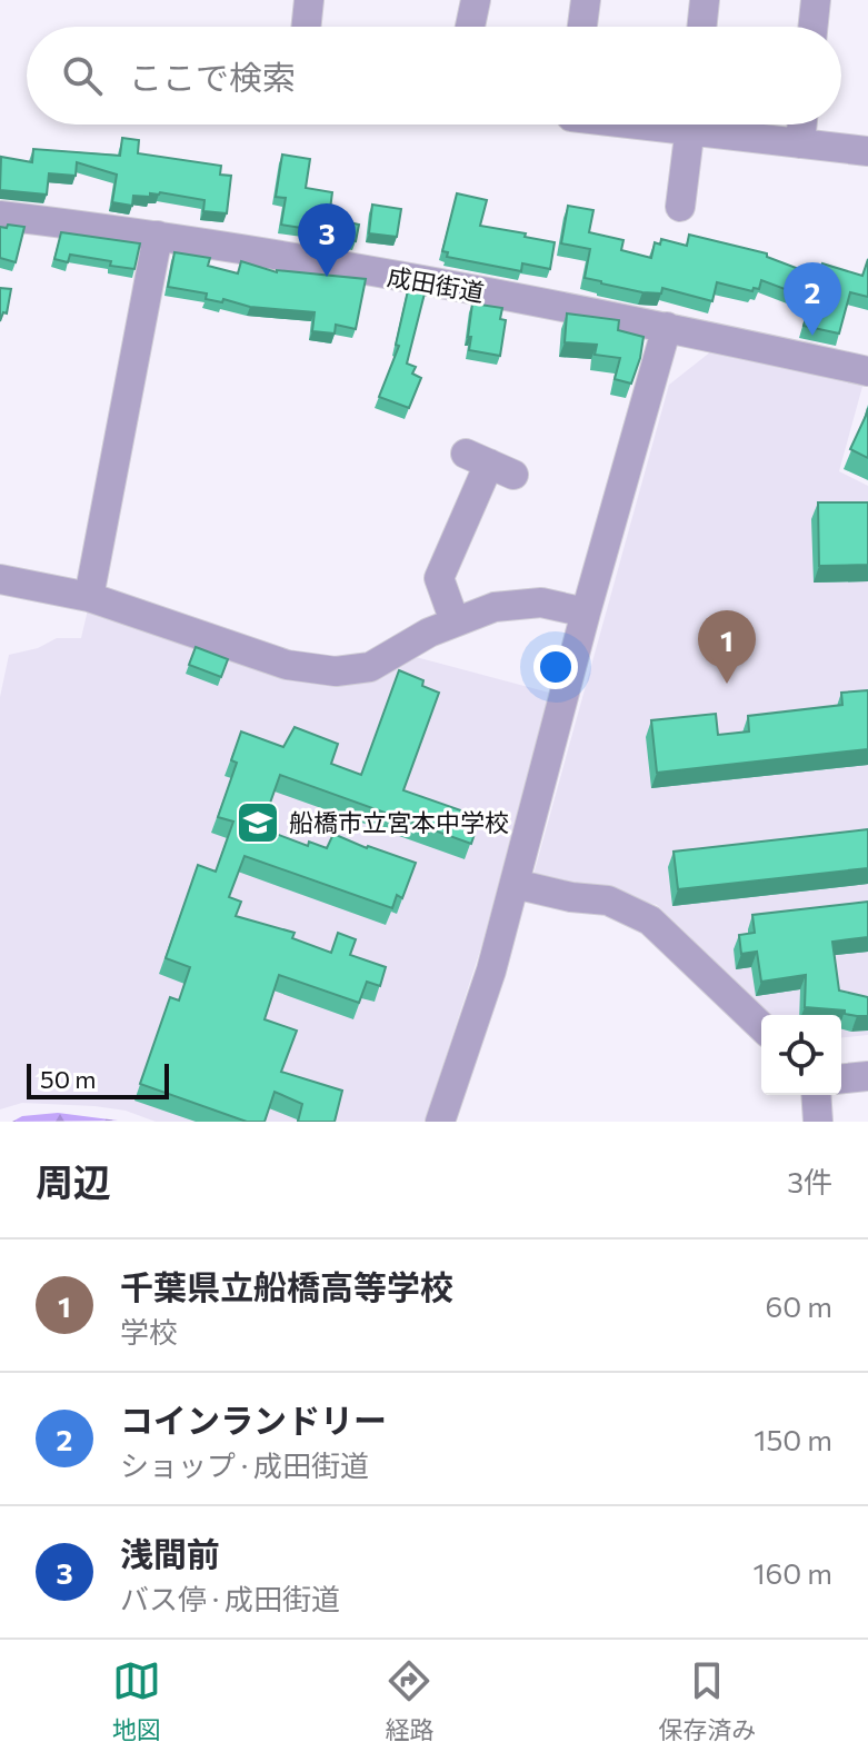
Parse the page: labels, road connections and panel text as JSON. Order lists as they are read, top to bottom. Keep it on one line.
{"streets":{"street":["成田街道"]},"places":{"school or university":["船橋市立宮本中学校"]},"scale_bar":"50 m","page":{"search":"ここで検索","pins":["3","2","1"],"scale":"50 m","heading":["周辺","3件"],"list":[{"mark":"1","name":"千葉県立船橋高等学校","note":"学校","value":"60 m"},{"mark":"2","name":"コインランドリー","note":"ショップ · 成田街道","value":"150 m"},{"mark":"3","name":"浅間前","note":"バス停 · 成田街道","value":"160 m"}],"nav":["地図","経路","保存済み"]}}
